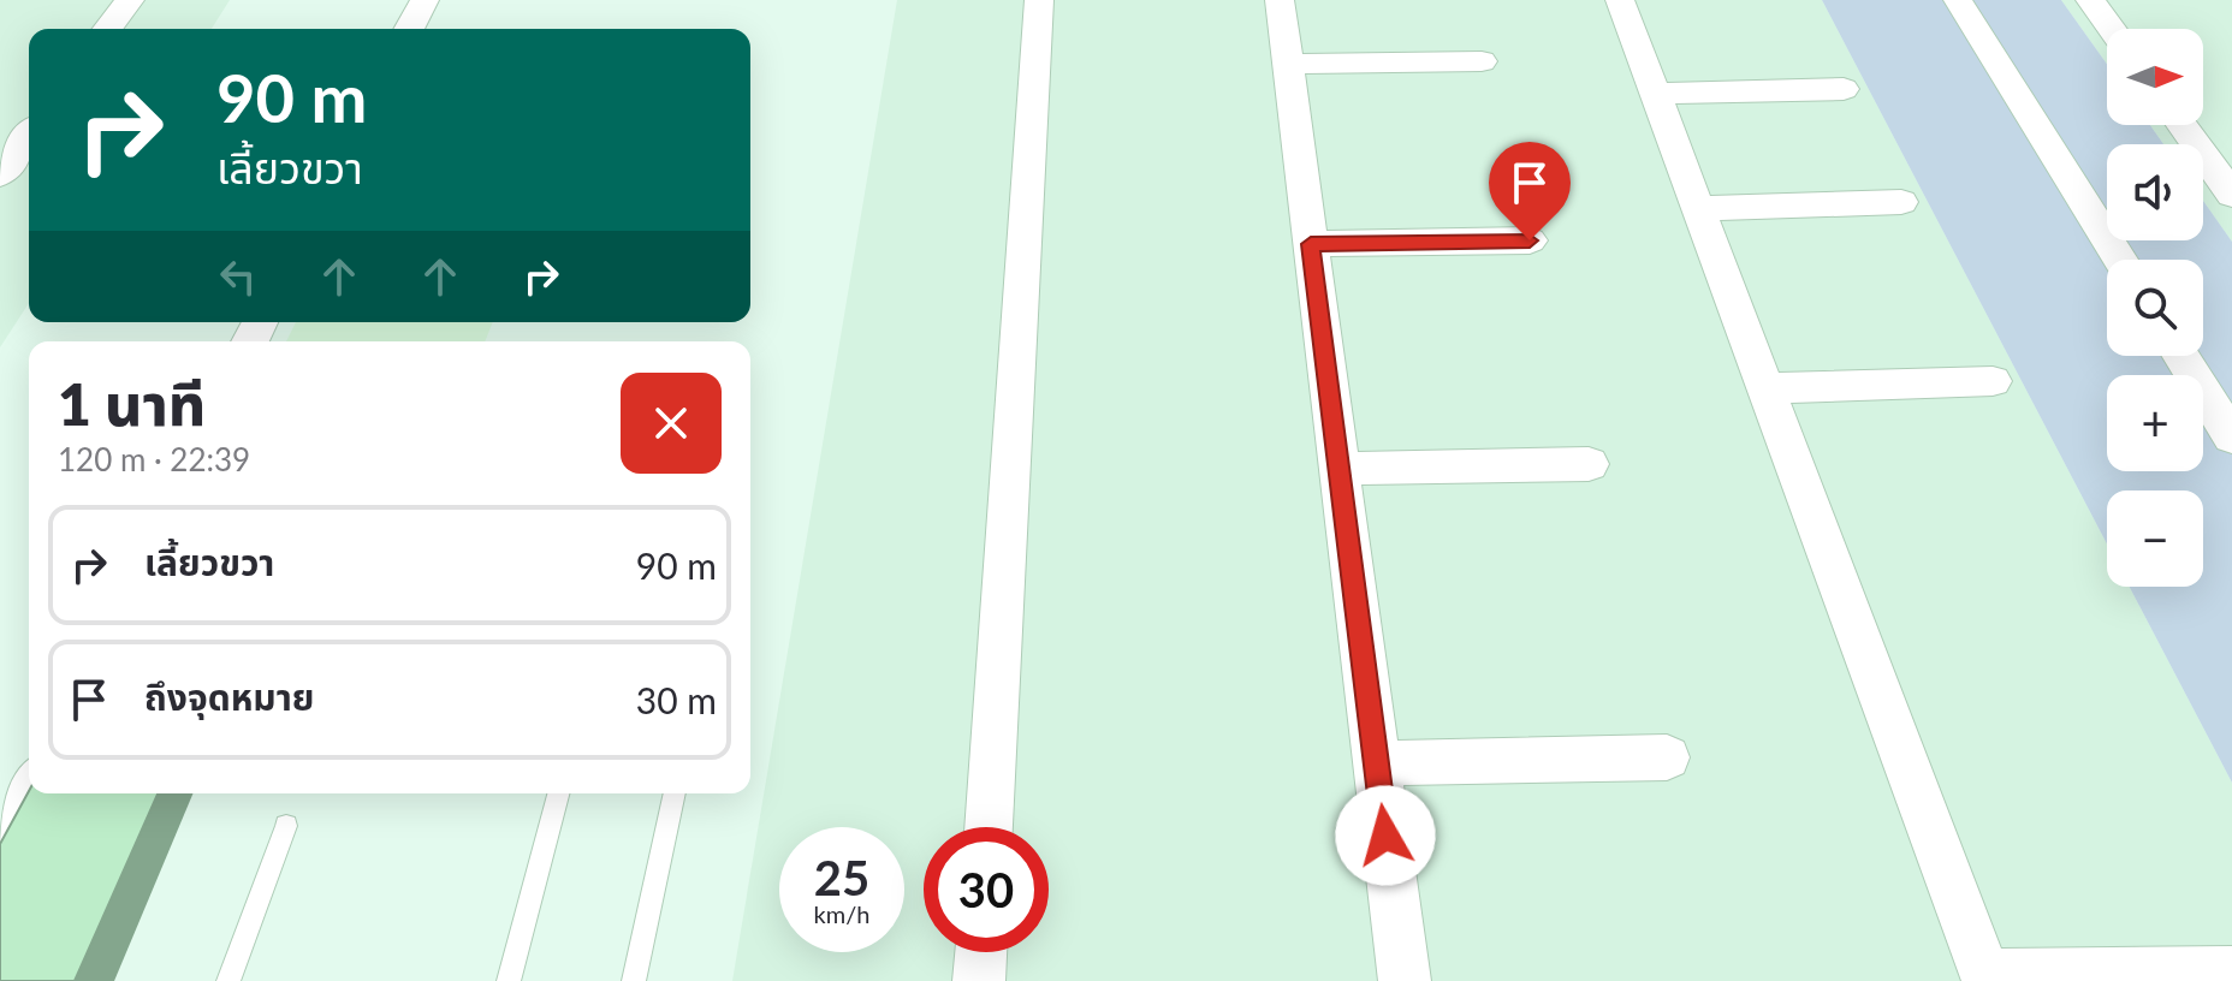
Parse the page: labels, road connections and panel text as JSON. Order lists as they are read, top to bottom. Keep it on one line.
{"north":"right","page":{"map_buttons":["+","−"],"turn":["90 m","เลี้ยวขวา"],"heading":["1 นาที","120 m · 22:39"],"list":[{"name":"เลี้ยวขวา","value":"90 m"},{"name":"ถึงจุดหมาย","value":"30 m"}],"speed":"25 km/h","limit":"30"}}
